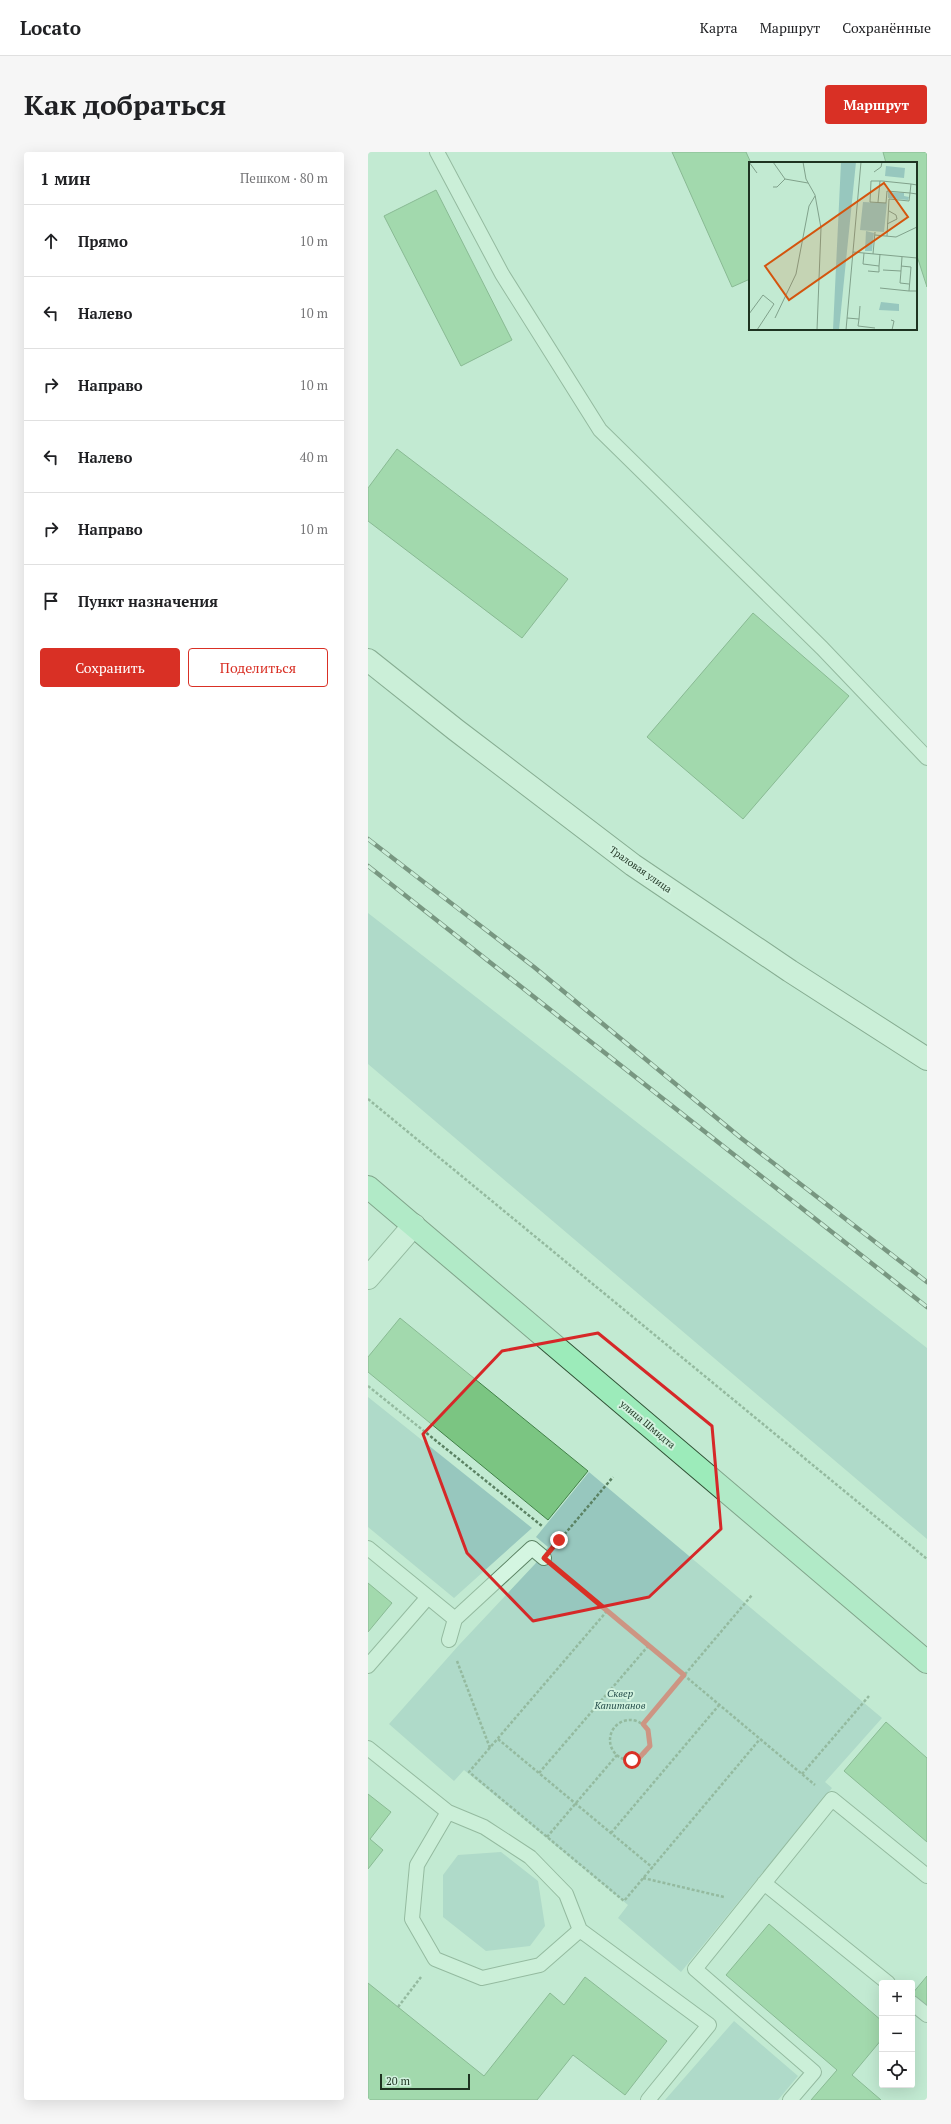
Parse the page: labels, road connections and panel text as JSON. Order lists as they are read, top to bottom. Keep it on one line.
{"streets":{"main road":["улица Шмидта"],"street":["Траловая улица"]},"parks":["Сквер Капитанов"],"scale_bar":"20 m","page":{"header":"Locato","nav":["Карта","Маршрут","Сохранённые"],"buttons":["Маршрут",["Сохранить","Поделиться"]],"title":"Как добраться","heading":["1 мин","Пешком · 80 m"],"list":[["Прямо","10 m"],["Налево","10 m"],["Направо","10 m"],["Налево","40 m"],["Направо","10 m"],"Пункт назначения"],"map_buttons":["+","−"],"scale":"20 m"}}
